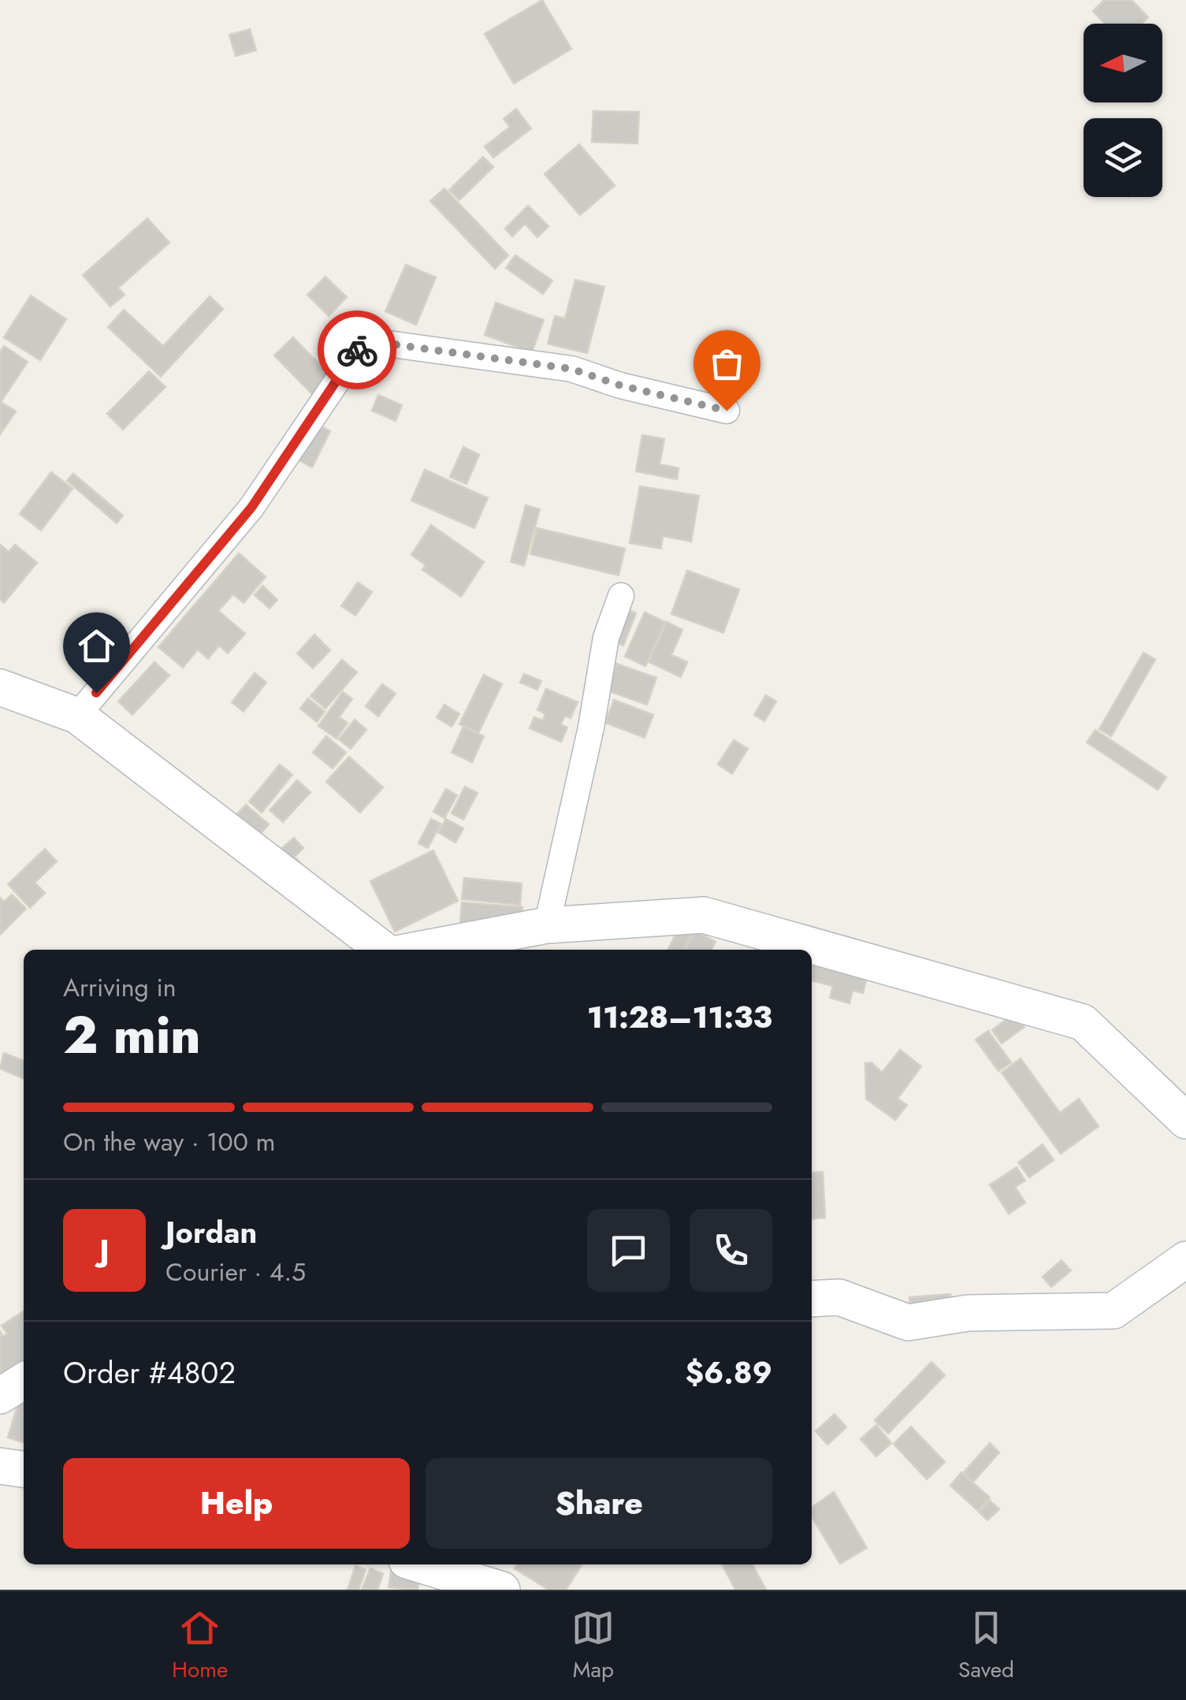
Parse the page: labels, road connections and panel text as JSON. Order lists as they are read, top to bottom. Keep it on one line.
{"north":"left","page":{"heading":["2 min","Arriving in","11:28–11:33"],"panel":["Jordan","Courier · 4.5","Order #4802","$6.89"],"bar":"On the way · 100 m","round":"J","buttons":["Help","Share"],"tabs":["Home","Map","Saved"]}}
